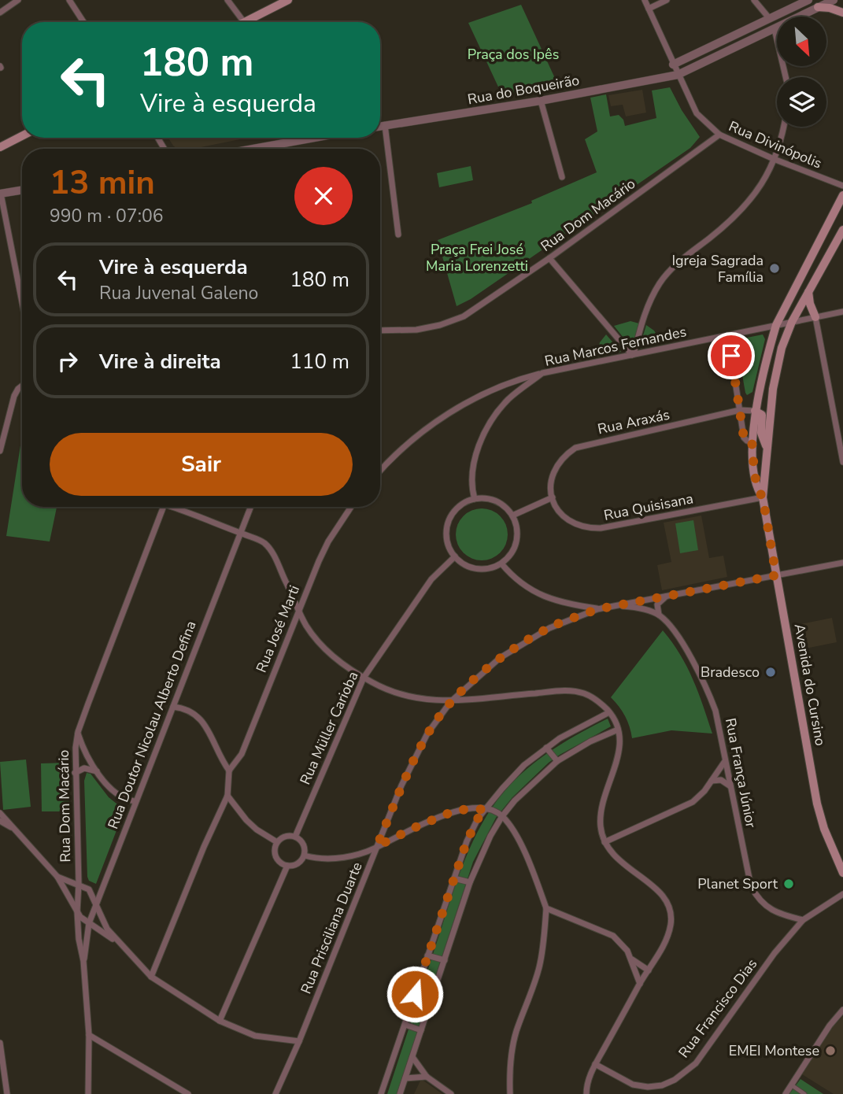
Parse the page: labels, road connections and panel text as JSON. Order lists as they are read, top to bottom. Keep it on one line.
{"streets":{"main road":["Avenida do Cursino"],"street":["Rua do Boqueirão","Rua Divinópolis","Rua Dom Macário","Rua Marcos Fernandes","Rua Araxás","Rua Quisisana","Rua José Marti","Rua Doutor Nicolau Alberto Defina","Rua Müller Carioba","Rua França Júnior","Rua Prisciliana Duarte","Rua Francisco Dias"]},"crossings":[["Rua do Boqueirão","Rua Divinópolis"],["Rua Divinópolis","Rua Dom Macário"],["Rua Dom Macário","Rua Doutor Nicolau Alberto Defina"],["Rua Marcos Fernandes","Avenida do Cursino"],["Rua Marcos Fernandes","Rua Müller Carioba"],["Rua Araxás","Rua Quisisana"],["Rua Araxás","Avenida do Cursino"],["Rua Quisisana","Avenida do Cursino"],["Rua França Júnior","Rua Francisco Dias"]],"parks":["Praça dos Ipês","Praça Frei José Maria Lorenzetti"],"places":["Igreja Sagrada Família","Bradesco","Planet Sport","EMEI Montese"],"north":"bottom right","page":{"turn":["180 m","Vire à esquerda"],"heading":["13 min","990 m · 07:06"],"list":[{"name":"Vire à esquerda","note":"Rua Juvenal Galeno","value":"180 m"},{"name":"Vire à direita","value":"110 m"}],"buttons":"Sair"}}
